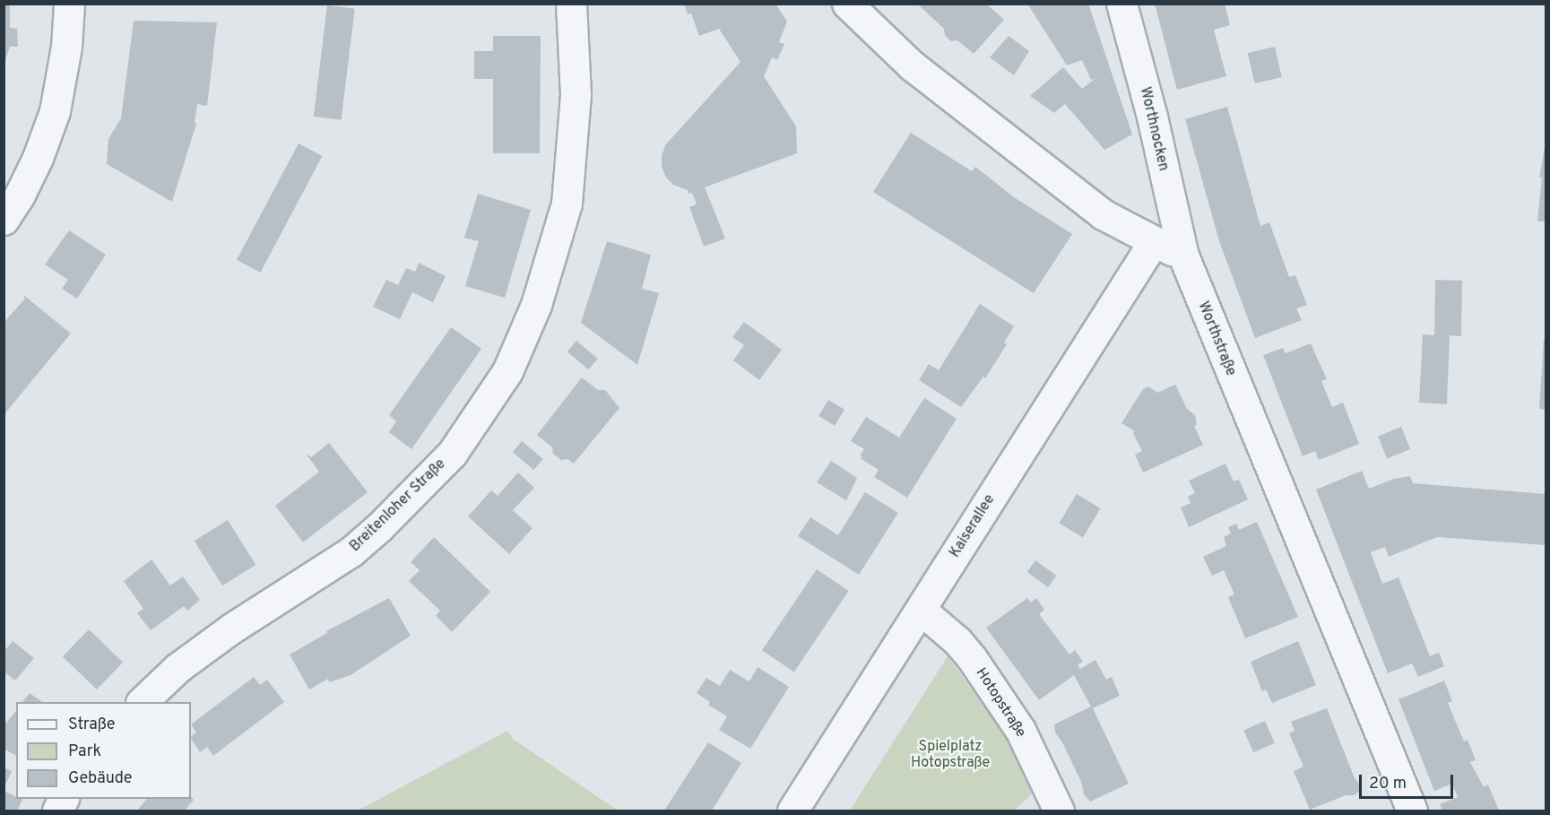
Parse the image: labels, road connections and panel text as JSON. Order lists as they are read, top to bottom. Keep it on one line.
{"streets":{"street":["Worthnocken","Worthstraße","Breitenloher Straße","Kaiserallee","Hotopstraße"]},"crossings":[["Worthnocken","Worthstraße"],["Kaiserallee","Hotopstraße"]],"parks":["Spielplatz Hotopstraße"],"legend":["Straße","Park","Gebäude"],"scale_bar":"20 m"}
